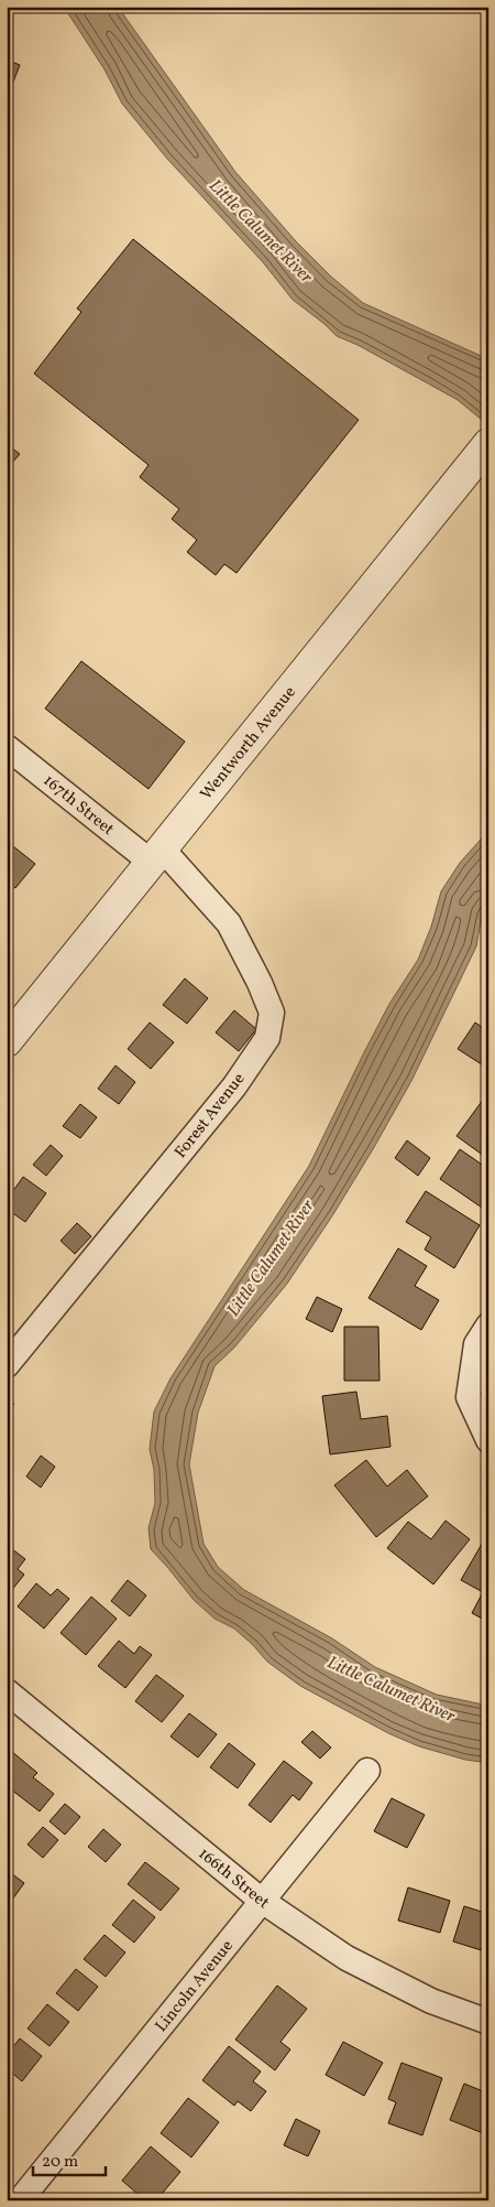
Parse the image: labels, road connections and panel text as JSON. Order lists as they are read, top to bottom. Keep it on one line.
{"streets":{"street":["Wentworth Avenue","167th Street","Forest Avenue","166th Street","Lincoln Avenue"]},"crossings":[["Wentworth Avenue","167th Street"],["Wentworth Avenue","Forest Avenue"],["167th Street","Forest Avenue"],["166th Street","Lincoln Avenue"]],"water":["Little Calumet River"],"scale_bar":"20 m"}
